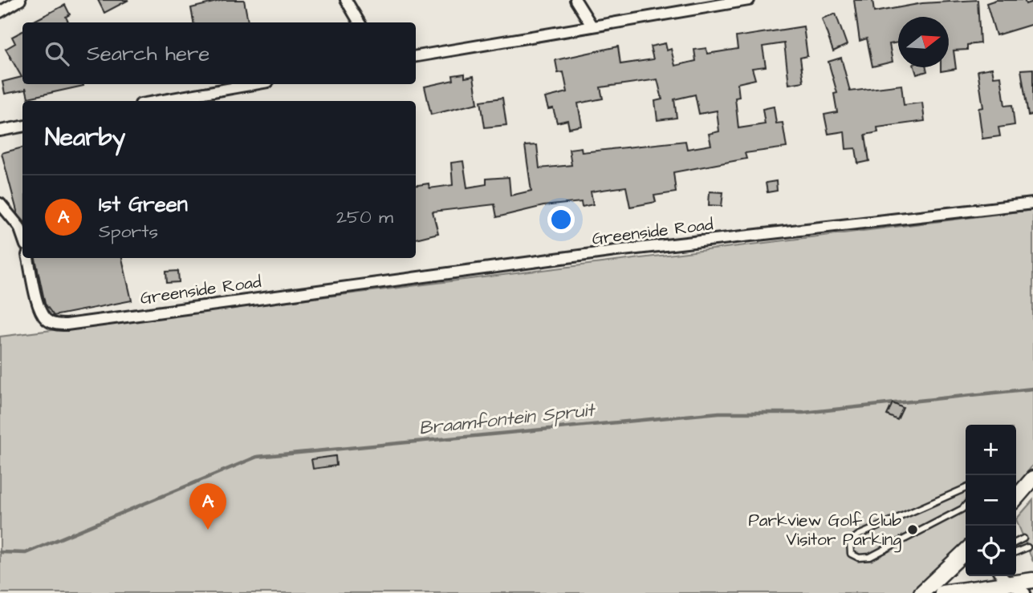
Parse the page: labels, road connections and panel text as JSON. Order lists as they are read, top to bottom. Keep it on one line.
{"streets":{"street":["Greenside Road"]},"water":["Braamfontein Spruit"],"places":["Parkview Golf Club Visitor Parking"],"north":"right","page":{"search":"Search here","heading":"Nearby","list":[{"mark":"A","name":"1st Green","note":"Sports","value":"250 m"}],"map_buttons":["+","−"],"pins":"A"}}
